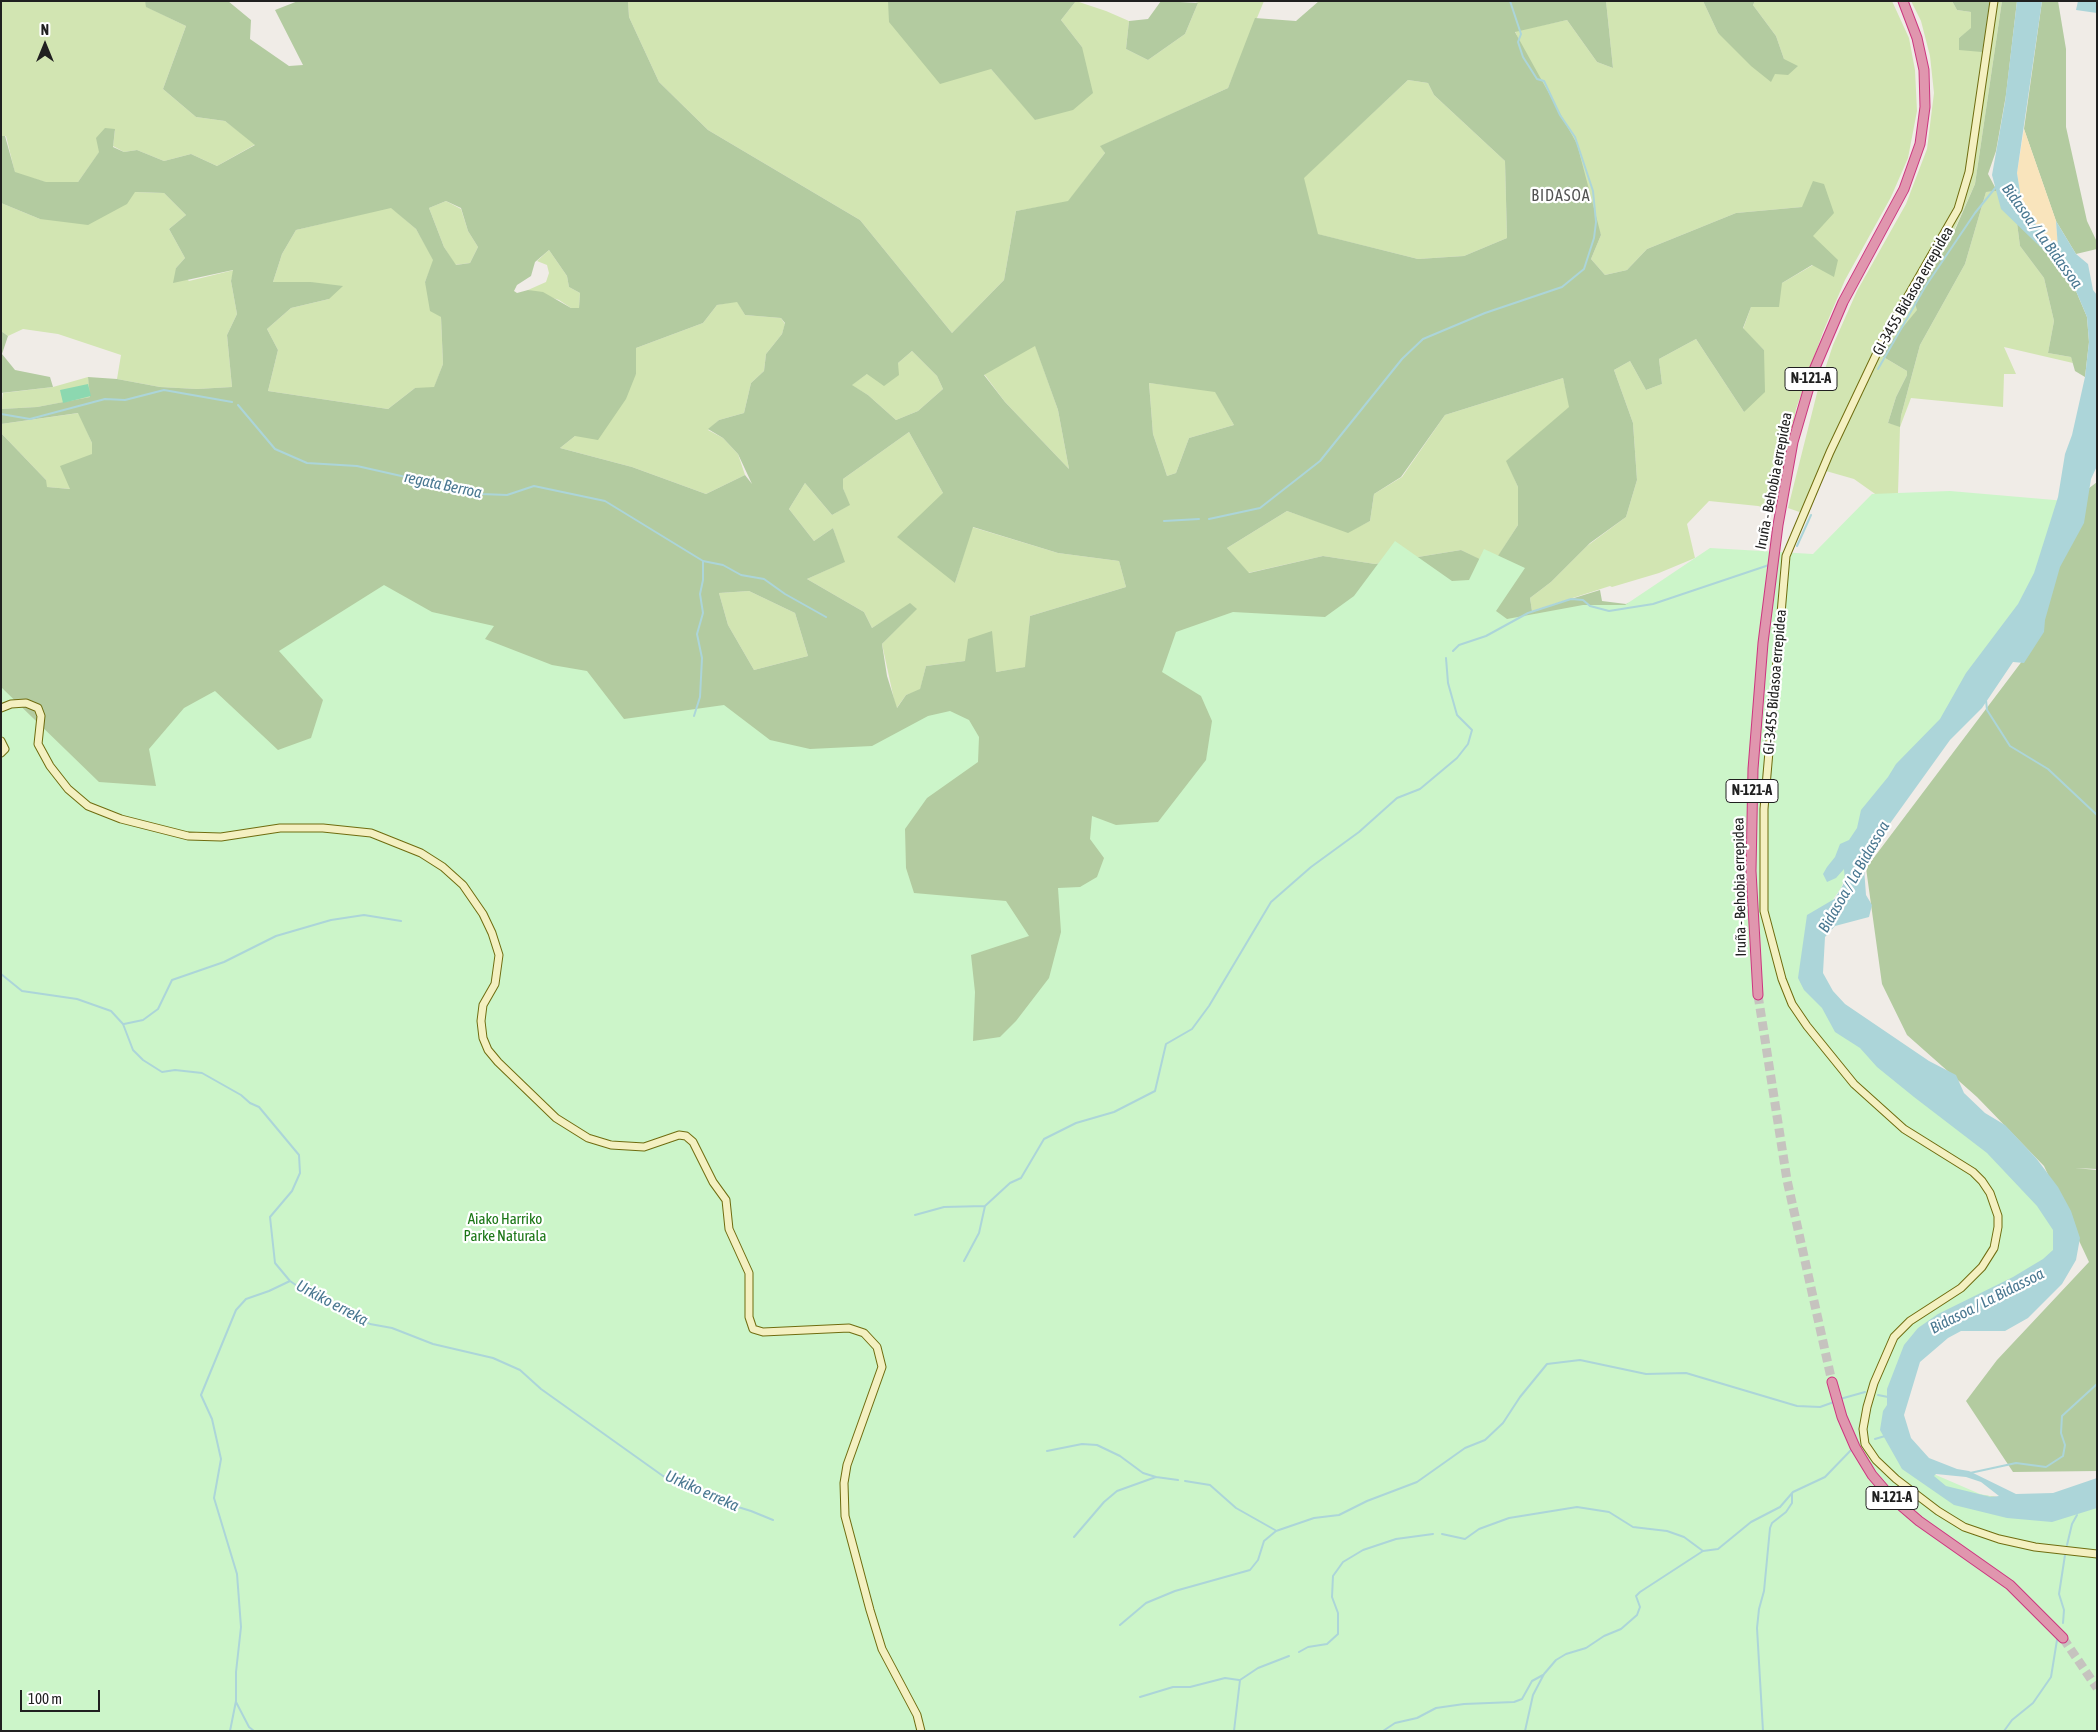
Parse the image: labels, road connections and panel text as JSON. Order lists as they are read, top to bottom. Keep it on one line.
{"streets":{"highway":["N-121-A","Iruña - Behobia errepidea"],"street":["GI-3455 Bidasoa errepidea"]},"districts":["BIDASOA"],"water":["Bidasoa / La Bidassoa","regata Berroa","Urkiko erreka"],"parks":["Aiako Harriko Parke Naturala"],"scale_bar":"100 m","north":"top"}
